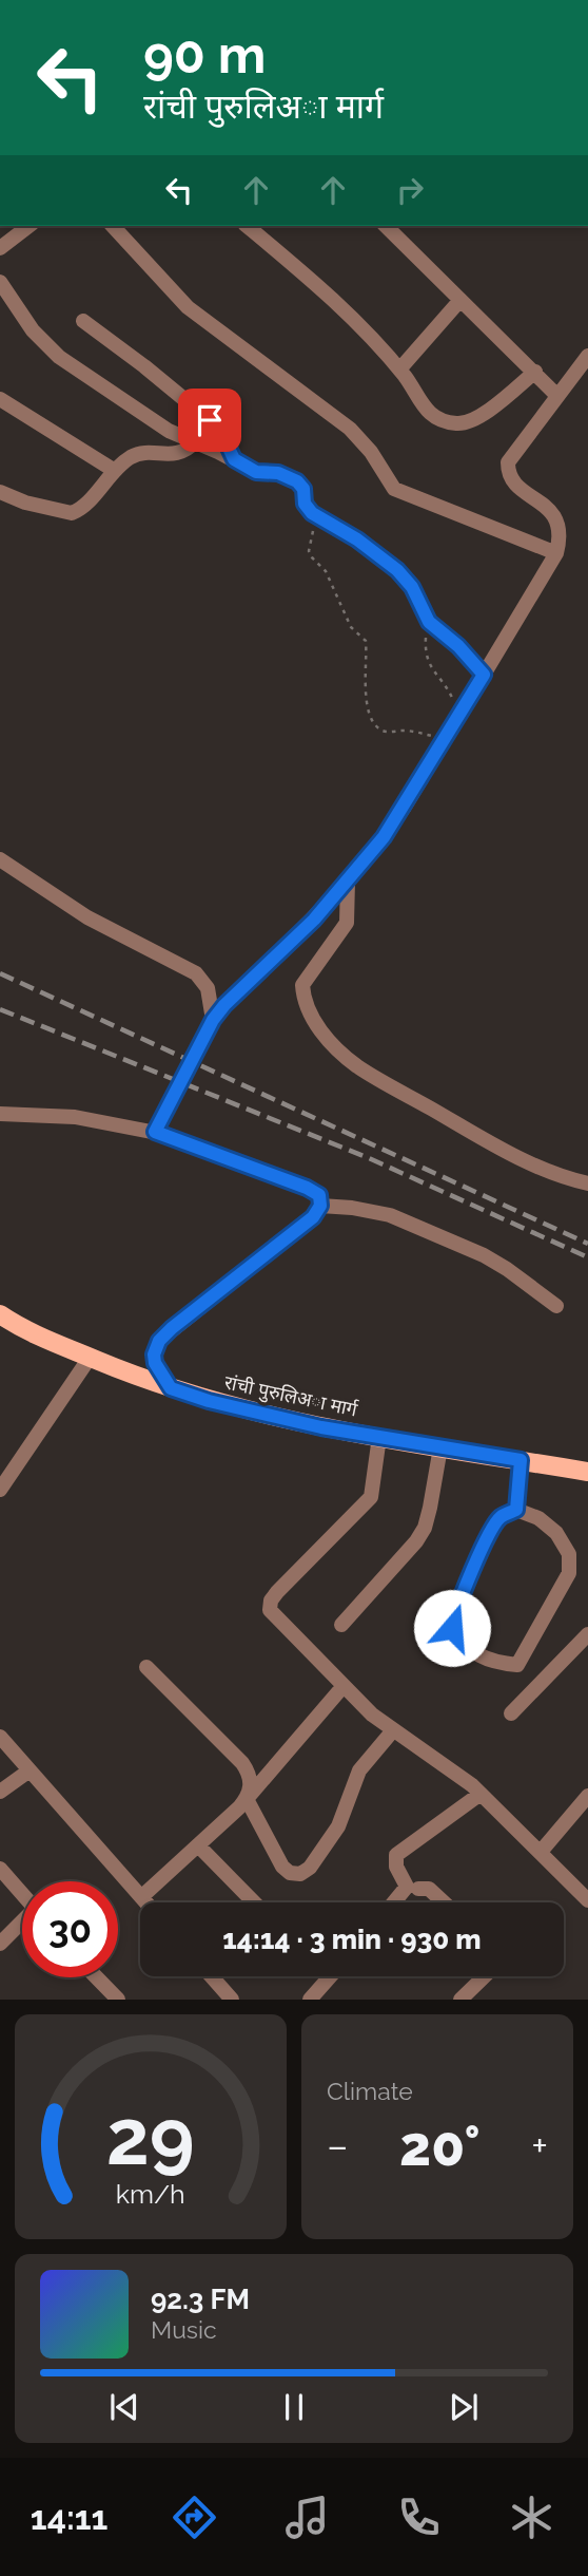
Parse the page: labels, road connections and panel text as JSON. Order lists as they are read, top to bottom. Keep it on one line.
{"streets":{"main road":["रांची पुरुलिअा मार्ग"]},"page":{"turn":["90 m","रांची पुरुलिअा मार्ग"],"limit":"30","trip":"14:14 · 3 min · 930 m","tile":"Climate","heat":["−","20°","+"],"song":["92.3 FM","Music"],"tabs":"14:11","gauge":["29","km/h"]}}
